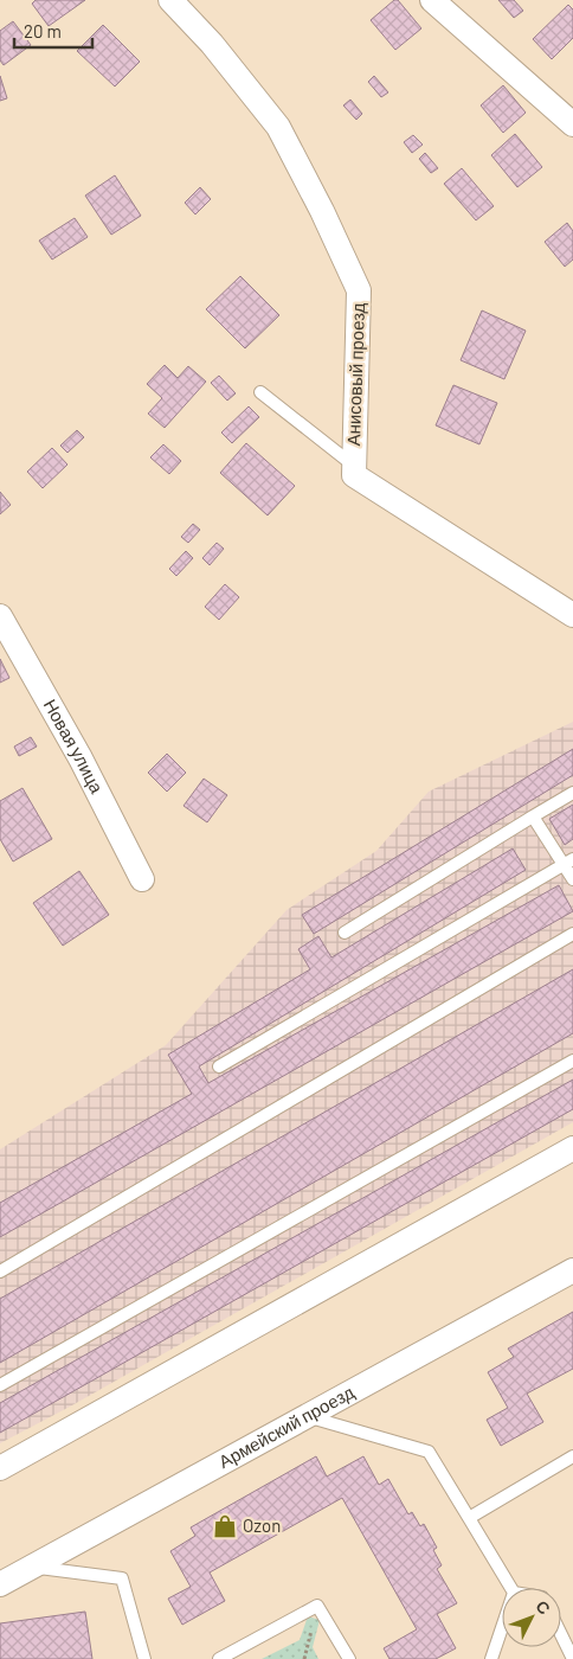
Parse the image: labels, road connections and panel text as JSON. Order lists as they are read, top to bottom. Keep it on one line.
{"streets":{"street":["Анисовый проезд","Новая улица","Армейский проезд"]},"places":{"shop":["Ozon"]},"scale_bar":"20 m","north":"top right"}
